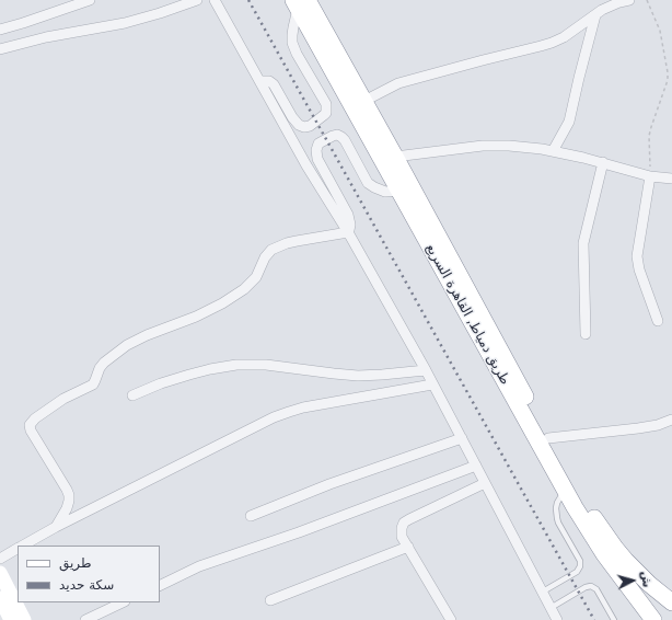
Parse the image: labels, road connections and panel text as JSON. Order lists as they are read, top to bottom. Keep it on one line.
{"streets":{"highway":["طريق دمياط, القاهرة السريع"]},"legend":["طريق","سكة حديد"],"north":"right"}
